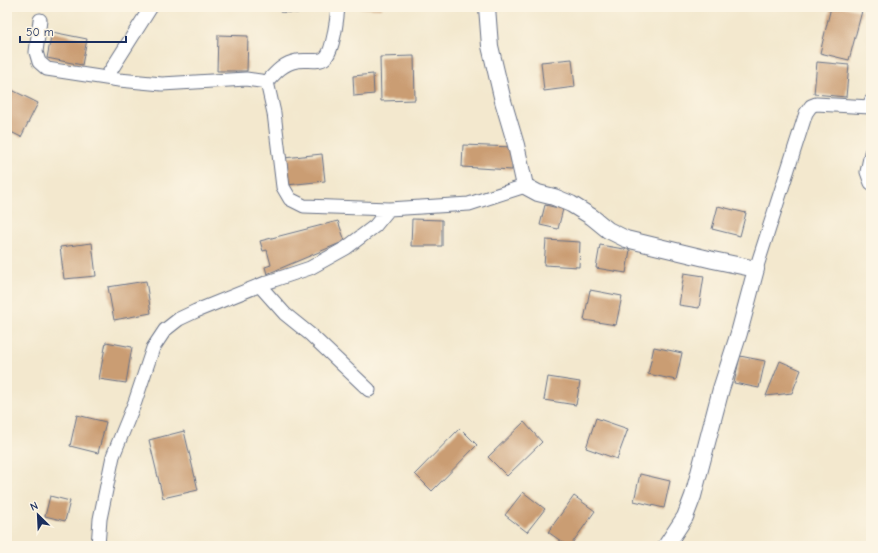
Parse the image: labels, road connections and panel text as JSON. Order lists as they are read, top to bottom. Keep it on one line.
{"scale_bar":"50 m","north":"top left"}
